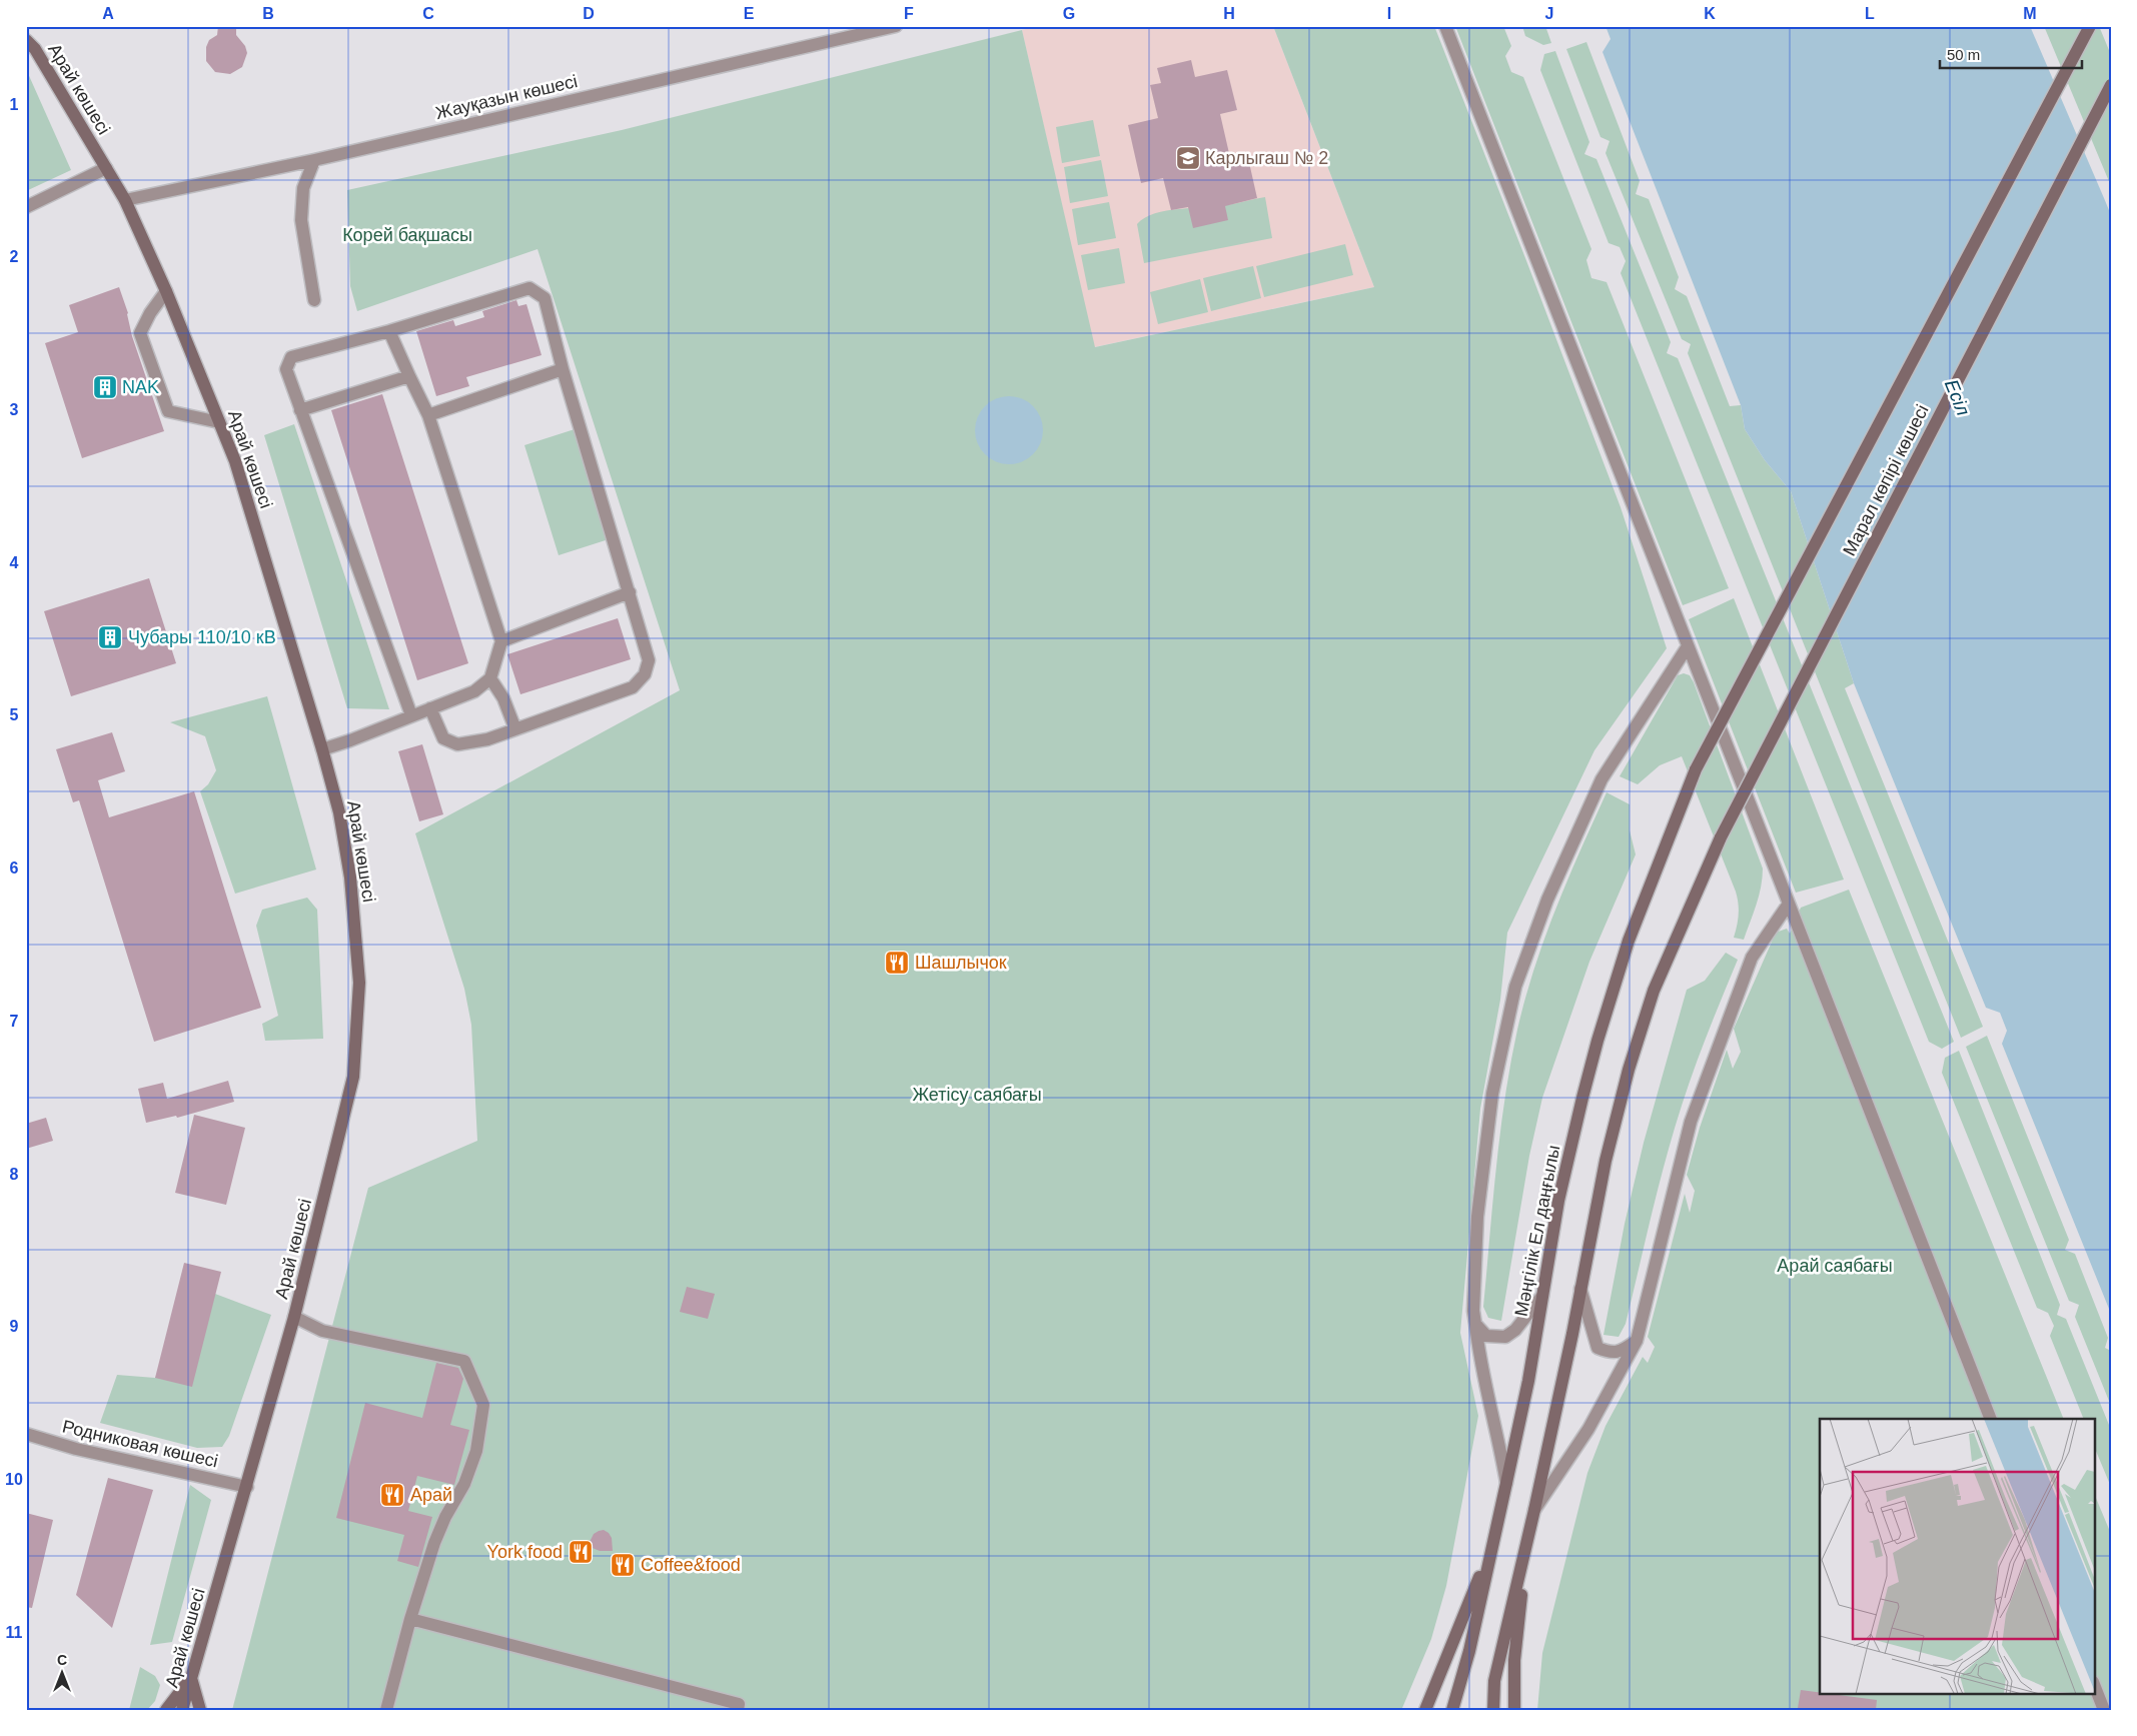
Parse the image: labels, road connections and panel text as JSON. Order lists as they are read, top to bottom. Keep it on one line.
{"streets":{"main road":["Арай көшесі","Марал көпірі көшесі","Мәңгілік Ел даңғылы"],"street":["Жауқазын көшесі","Родниковая көшесі"]},"crossings":[["Арай көшесі","Жауқазын көшесі"],["Арай көшесі","Родниковая көшесі"],["Марал көпірі көшесі","Мәңгілік Ел даңғылы"]],"water":["Есіл"],"parks":["Корей бақшасы","Жетісу саябағы","Арай саябағы"],"places":{"school or university":["Карлыгаш № 2"],"building":["NAK","Чубары 110/10 кВ"],"restaurant":["Шашлычок","Арай","York food","Coffee&food"]},"scale_bar":"50 m","north":"top","grid":{"columns":["A","B","C","D","E","F","G","H","I","J","K","L","M"],"rows":["1","2","3","4","5","6","7","8","9","10","11"]}}
